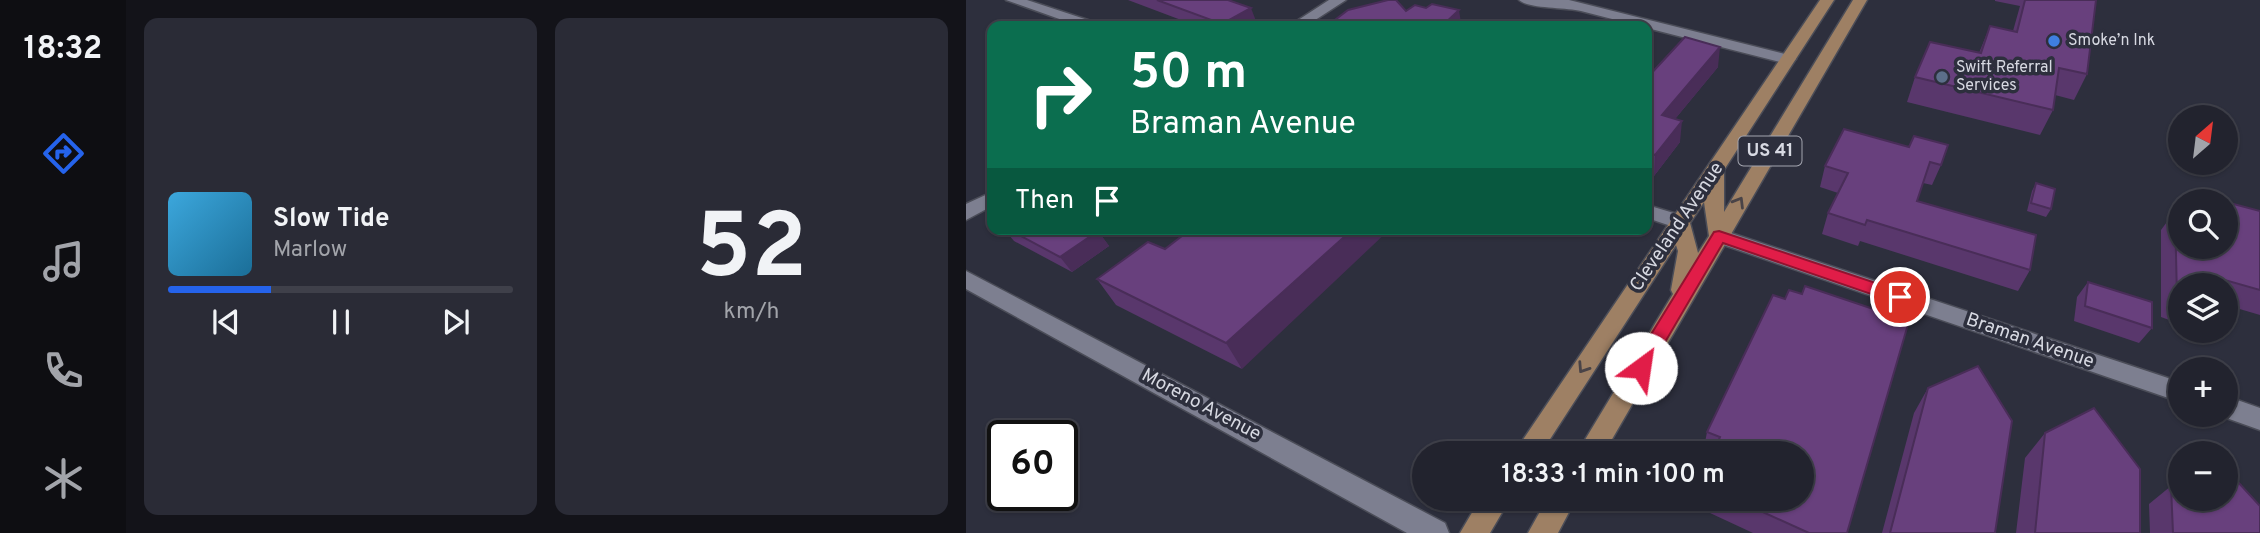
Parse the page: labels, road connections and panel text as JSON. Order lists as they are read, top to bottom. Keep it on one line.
{"streets":{"main road":["US 41","Cleveland Avenue"],"street":["Braman Avenue","Moreno Avenue"]},"crossings":[["Cleveland Avenue","Braman Avenue"]],"places":["Smoke’n Ink","Swift Referral Services"],"north":"top right","page":{"tabs":"18:32","tile":["52","km/h"],"turn":["50 m","Braman Avenue"],"map_buttons":["+","−"],"then":"Then","song":["Slow Tide","Marlow"],"limit":"60","trip":"18:33 · 1 min · 100 m"}}
